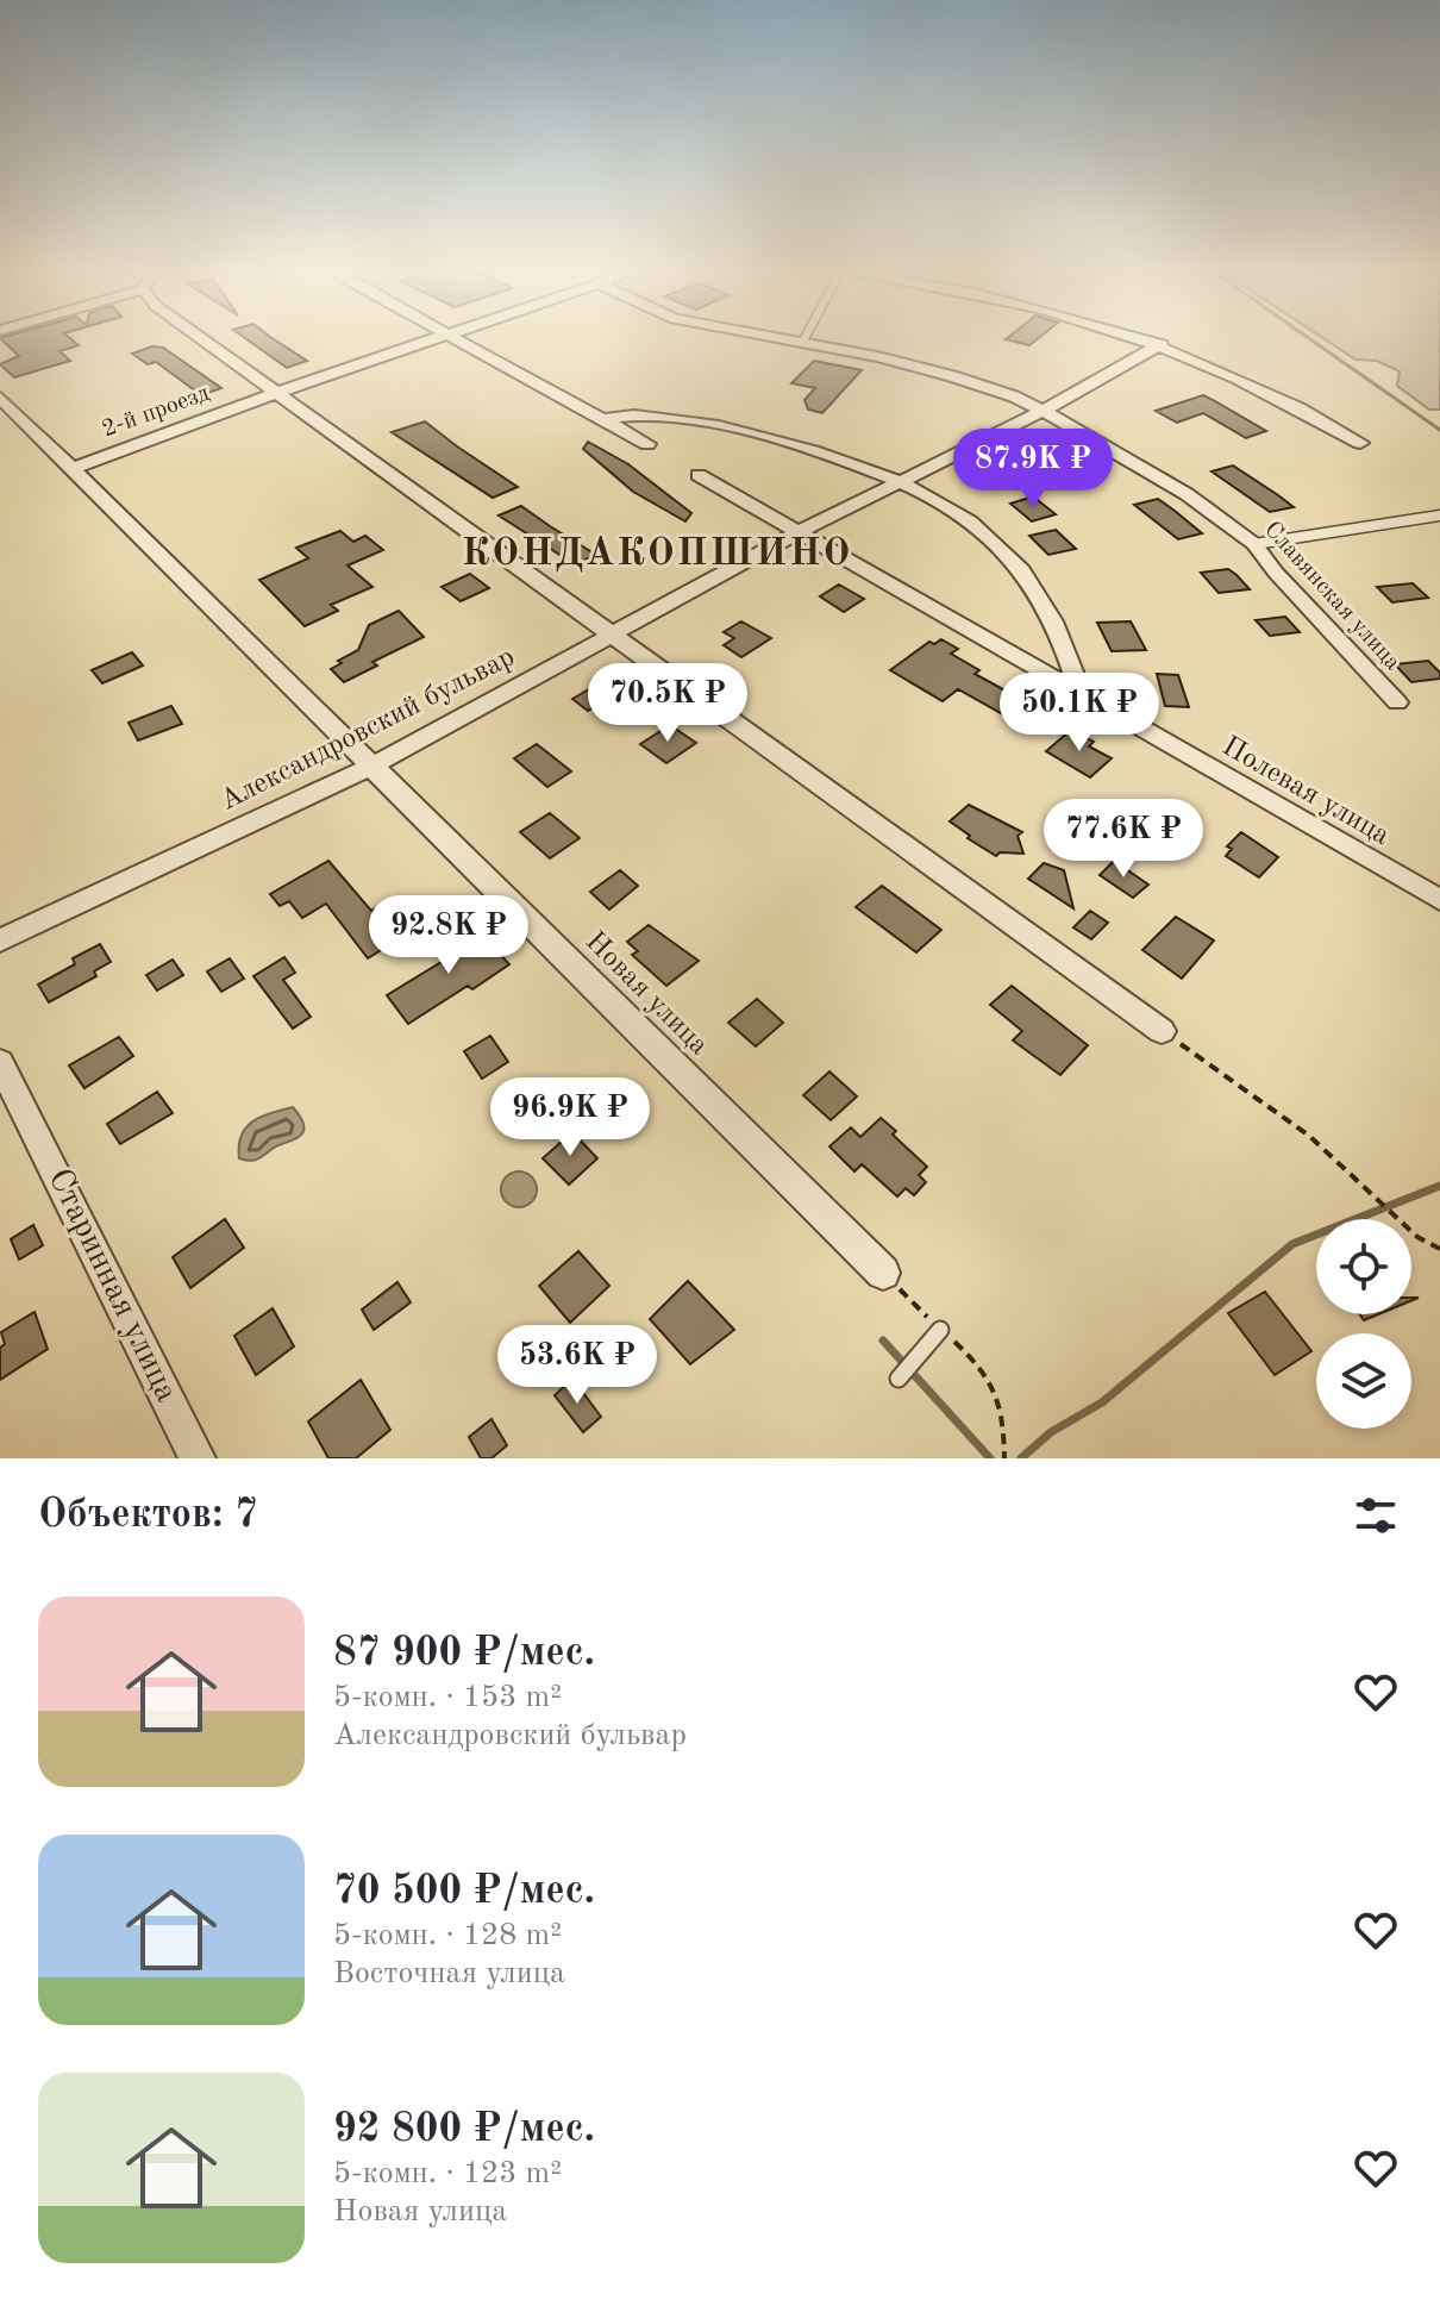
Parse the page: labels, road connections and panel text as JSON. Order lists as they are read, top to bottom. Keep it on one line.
{"streets":{"street":["2-й проезд","Славянская улица","Александровский бульвар","Полевая улица","Новая улица","Старинная улица"]},"crossings":[["2-й проезд","Новая улица"],["Славянская улица","Александровский бульвар"],["Александровский бульвар","Полевая улица"],["Александровский бульвар","Новая улица"]],"districts":["КОНДАКОПШИНО"],"page":{"price":["87.9K ₽","70.5K ₽","50.1K ₽","77.6K ₽","92.8K ₽","96.9K ₽","53.6K ₽"],"heading":"Объектов: 7","list":[{"name":"87 900 ₽/мес.","note":"5-комн. · 153 m² · Александровский бульвар"},{"name":"70 500 ₽/мес.","note":"5-комн. · 128 m² · Восточная улица"},{"name":"92 800 ₽/мес.","note":"5-комн. · 123 m² · Новая улица"}]}}
